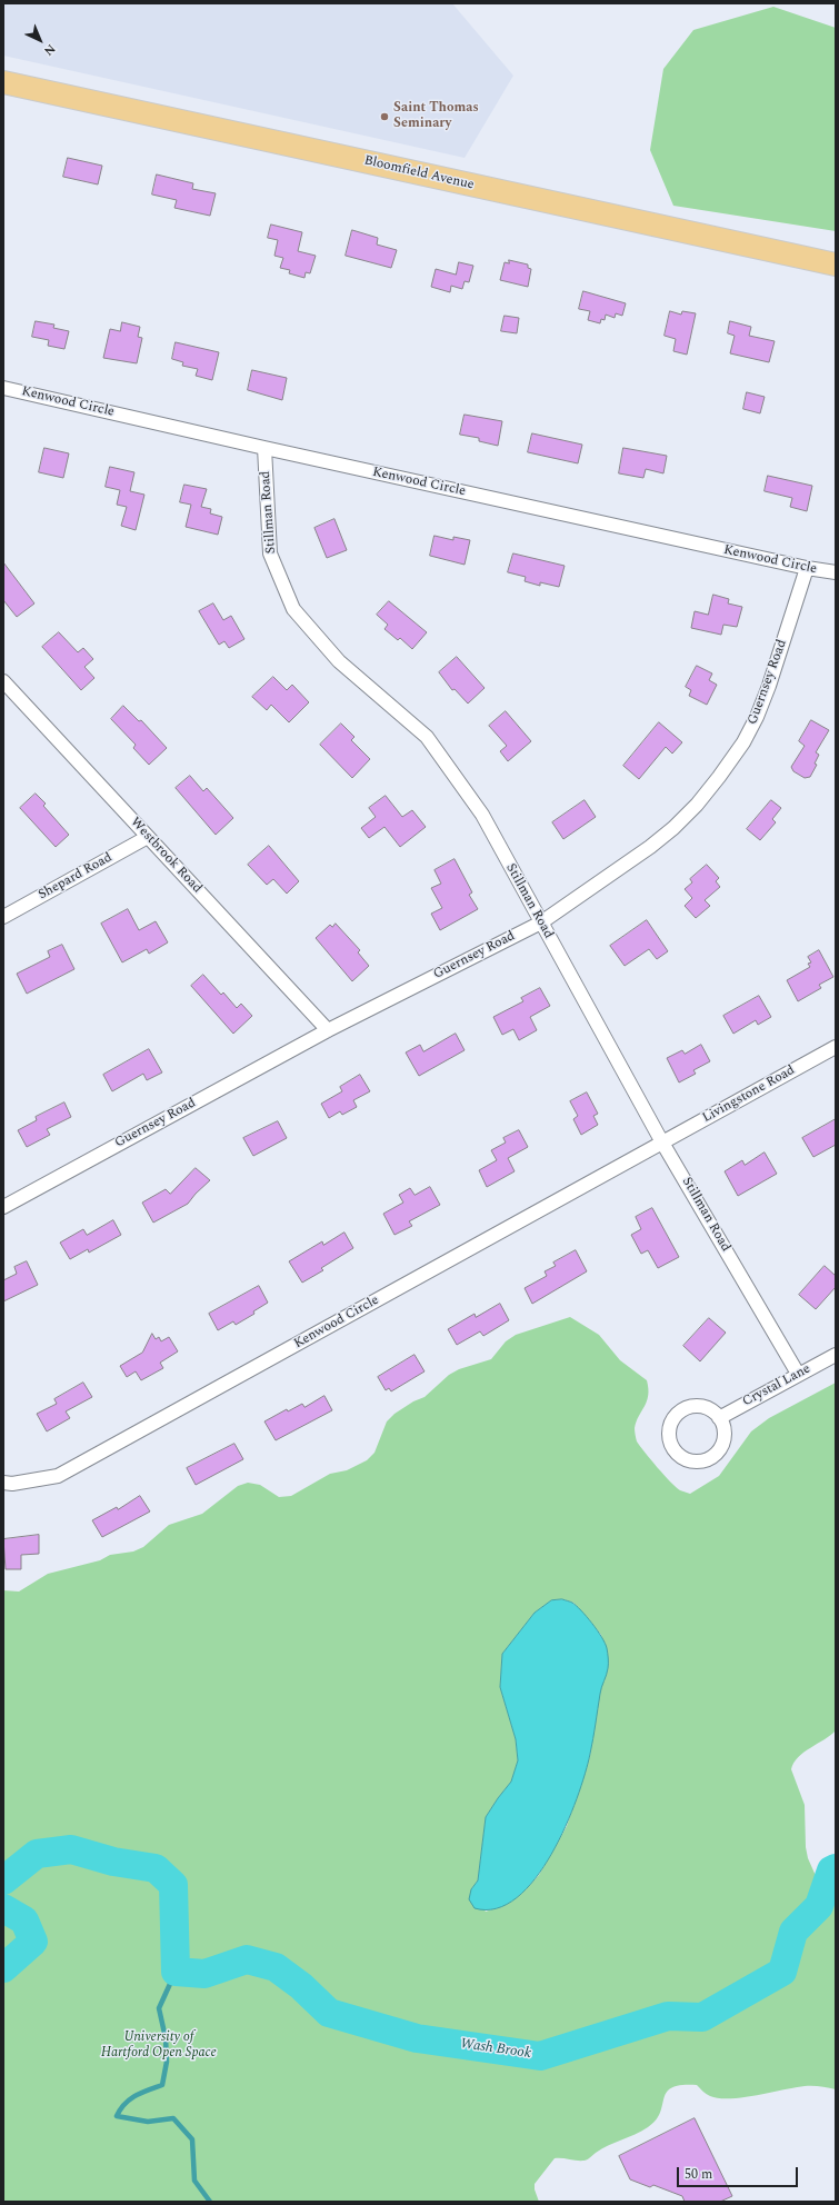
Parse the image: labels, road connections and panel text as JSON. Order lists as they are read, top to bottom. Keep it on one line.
{"streets":{"main road":["Bloomfield Avenue"],"street":["Kenwood Circle","Stillman Road","Guernsey Road","Westbrook Road","Shepard Road","Livingstone Road","Crystal Lane"]},"crossings":[["Kenwood Circle","Stillman Road"],["Kenwood Circle","Guernsey Road"],["Kenwood Circle","Livingstone Road"],["Stillman Road","Guernsey Road"],["Stillman Road","Livingstone Road"],["Stillman Road","Crystal Lane"],["Guernsey Road","Westbrook Road"],["Westbrook Road","Shepard Road"]],"water":["Wash Brook"],"parks":["University of Hartford Open Space"],"places":["Saint Thomas Seminary"],"scale_bar":"50 m","north":"bottom right"}
